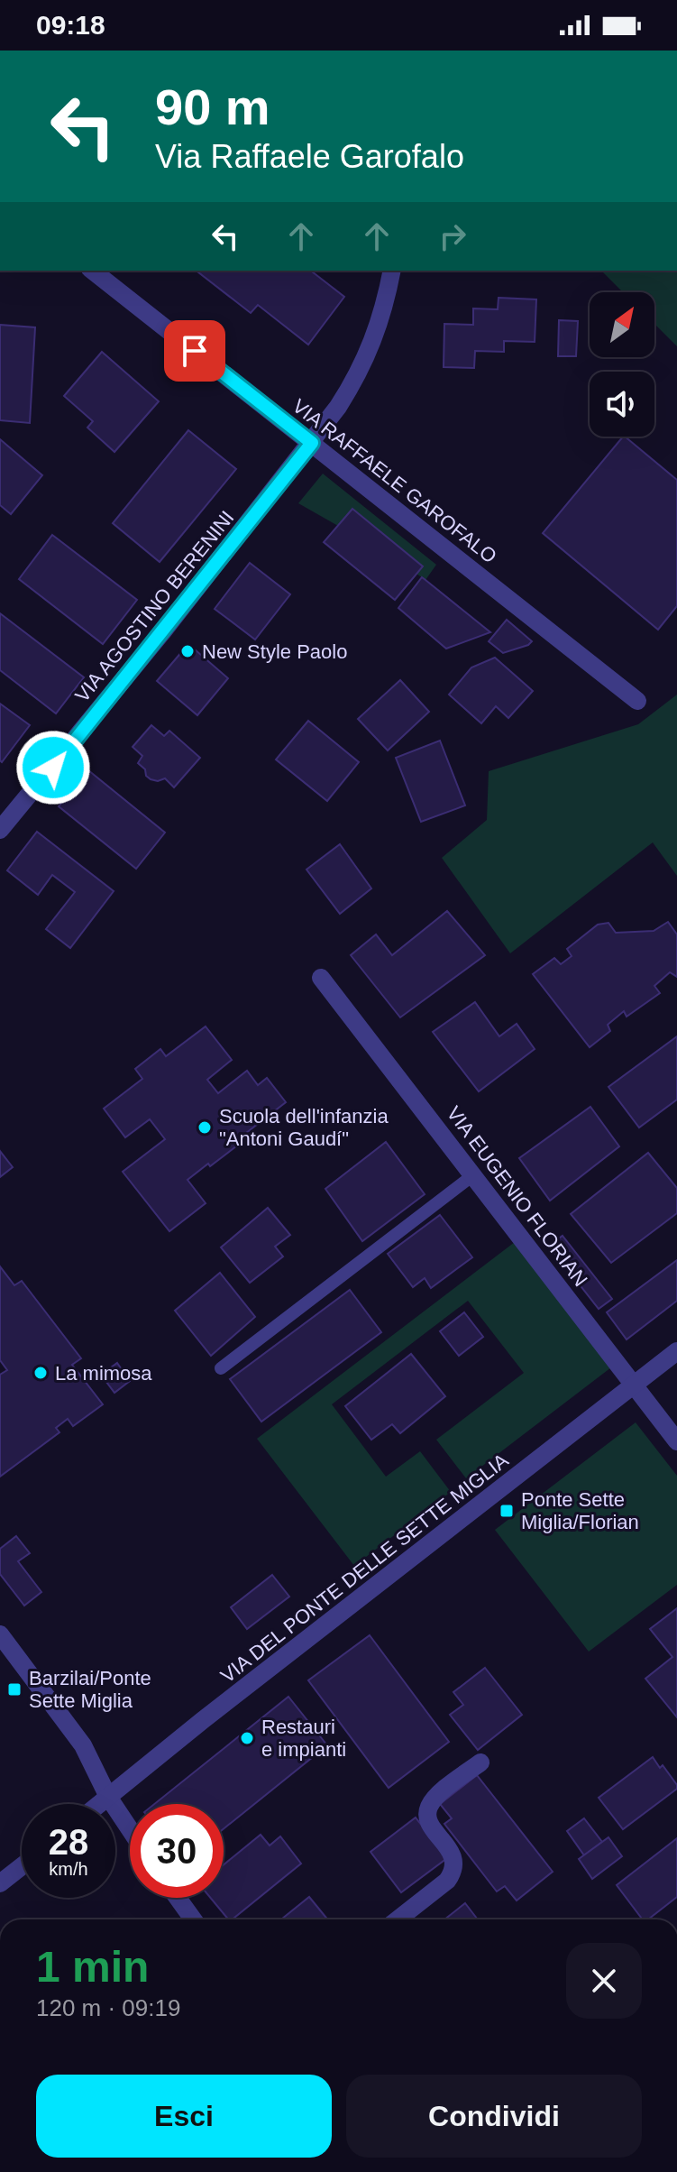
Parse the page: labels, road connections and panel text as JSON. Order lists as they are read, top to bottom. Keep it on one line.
{"streets":{"street":["VIA RAFFAELE GAROFALO","VIA AGOSTINO BERENINI","VIA EUGENIO FLORIAN","VIA DEL PONTE DELLE SETTE MIGLIA"]},"crossings":[["VIA RAFFAELE GAROFALO","VIA AGOSTINO BERENINI"],["VIA EUGENIO FLORIAN","VIA DEL PONTE DELLE SETTE MIGLIA"]],"places":{"other":["New Style Paolo","Scuola dell'infanzia \"Antoni Gaudí\"","La mimosa","Restauri e impianti"],"transit":["Ponte Sette Miglia/Florian","Barzilai/Ponte Sette Miglia"]},"north":"top right","page":{"status":"09:18","turn":["90 m","Via Raffaele Garofalo"],"speed":"28 km/h","limit":"30","heading":["1 min","120 m · 09:19"],"buttons":["Esci","Condividi"]}}
